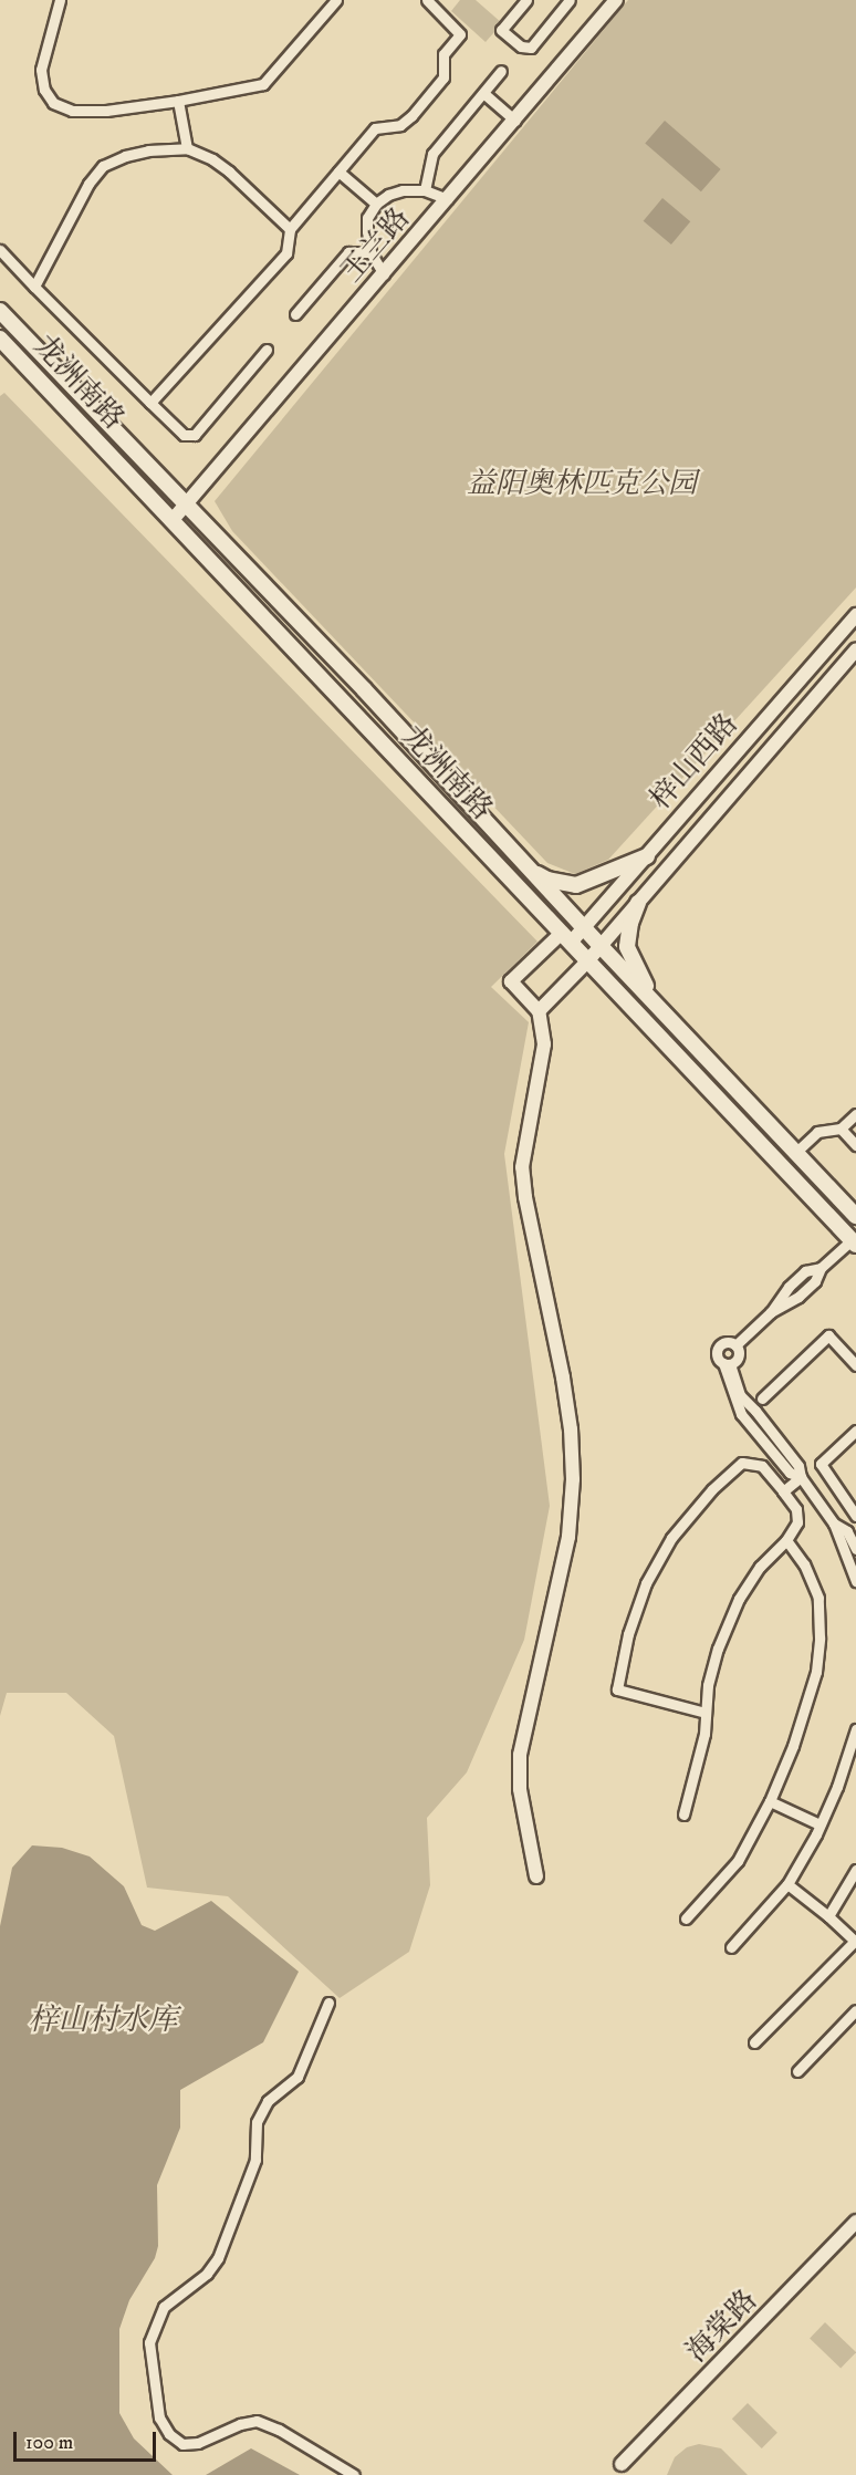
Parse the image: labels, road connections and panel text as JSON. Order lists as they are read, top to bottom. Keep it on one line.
{"streets":{"main road":["龙洲南路"],"street":["玉兰路","梓山西路","海棠路"]},"crossings":[["玉兰路","龙洲南路"],["龙洲南路","梓山西路"]],"water":["梓山村水库"],"parks":["益阳奥林匹克公园"],"scale_bar":"100 m"}
